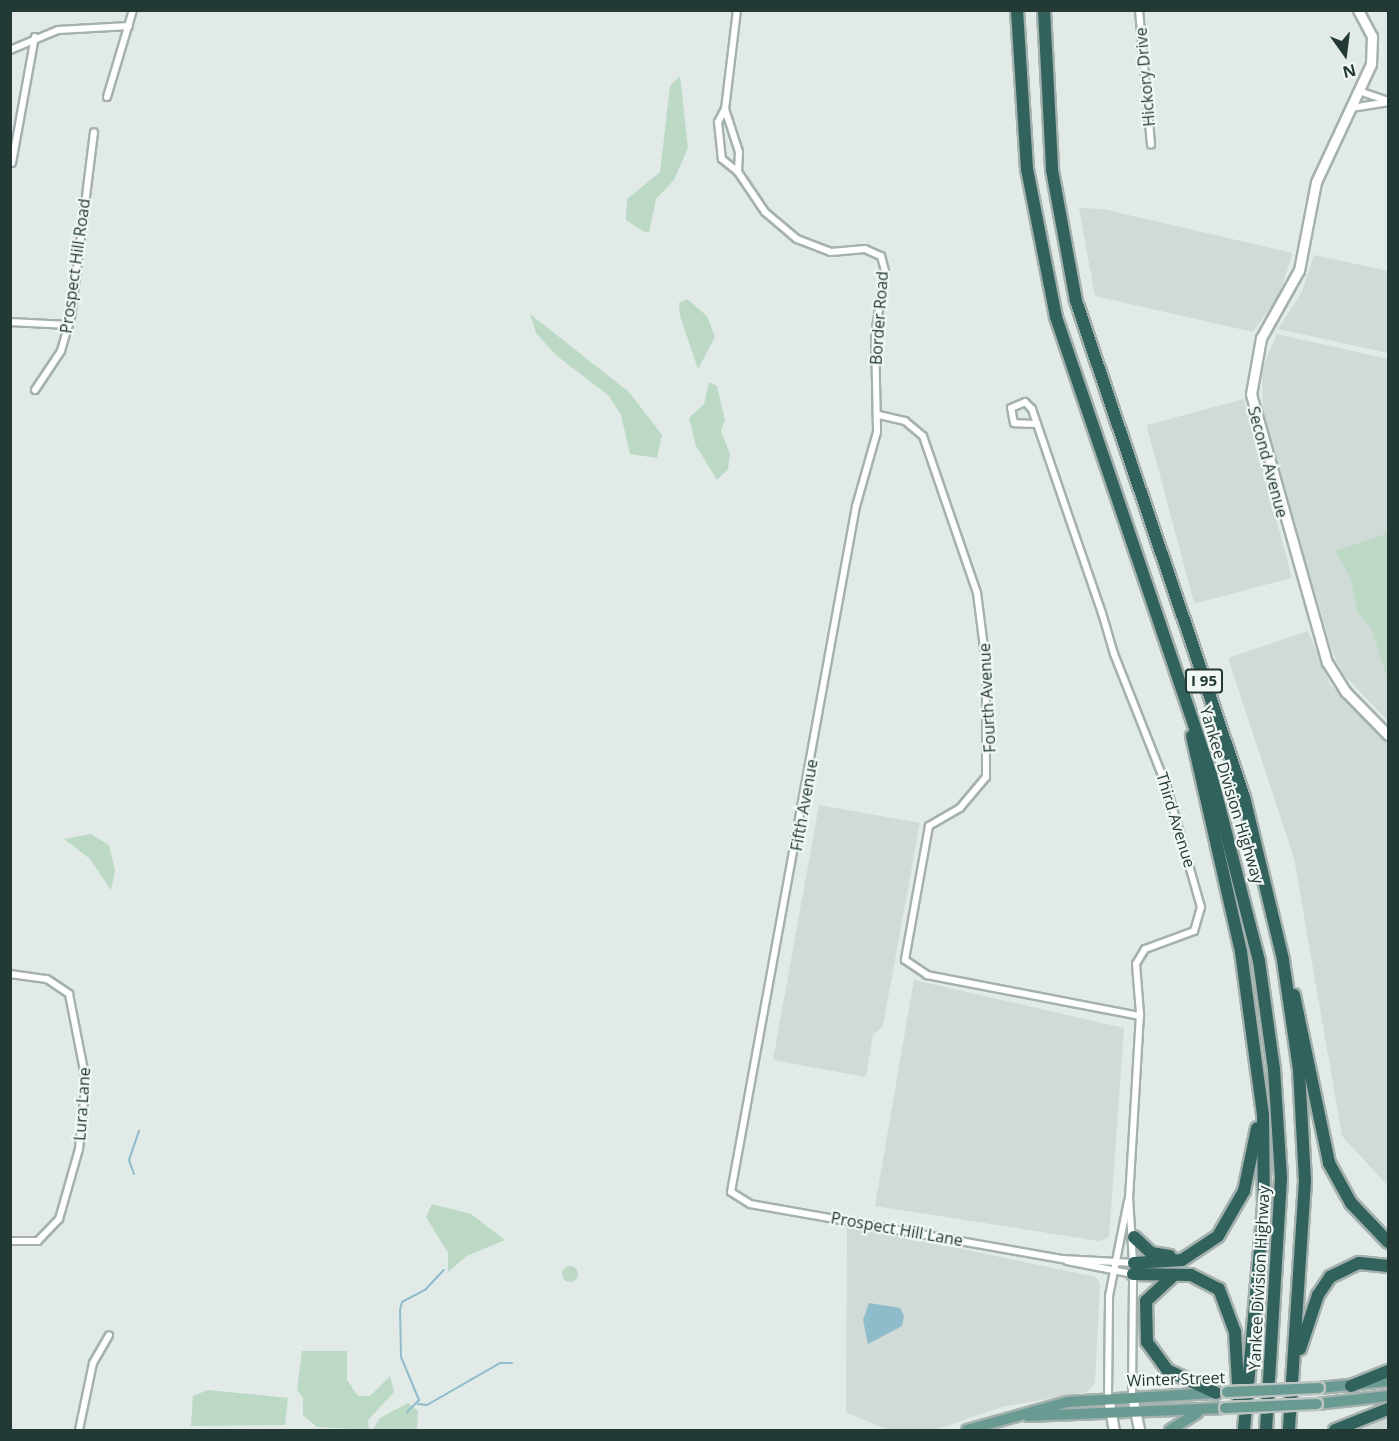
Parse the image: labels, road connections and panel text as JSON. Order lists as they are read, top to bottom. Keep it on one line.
{"streets":{"highway":["I 95","Yankee Division Highway"],"main road":["Winter Street"],"street":["Hickory Drive","Prospect Hill Road","Border Road","Second Avenue","Fourth Avenue","Fifth Avenue","Third Avenue","Lura Lane","Prospect Hill Lane"]},"crossings":[["Border Road","Fourth Avenue"],["Border Road","Fifth Avenue"],["Fourth Avenue","Fifth Avenue"],["Fourth Avenue","Third Avenue"],["Fifth Avenue","Prospect Hill Lane"],["Third Avenue","Prospect Hill Lane"],["Third Avenue","Winter Street"]],"north":"bottom"}
